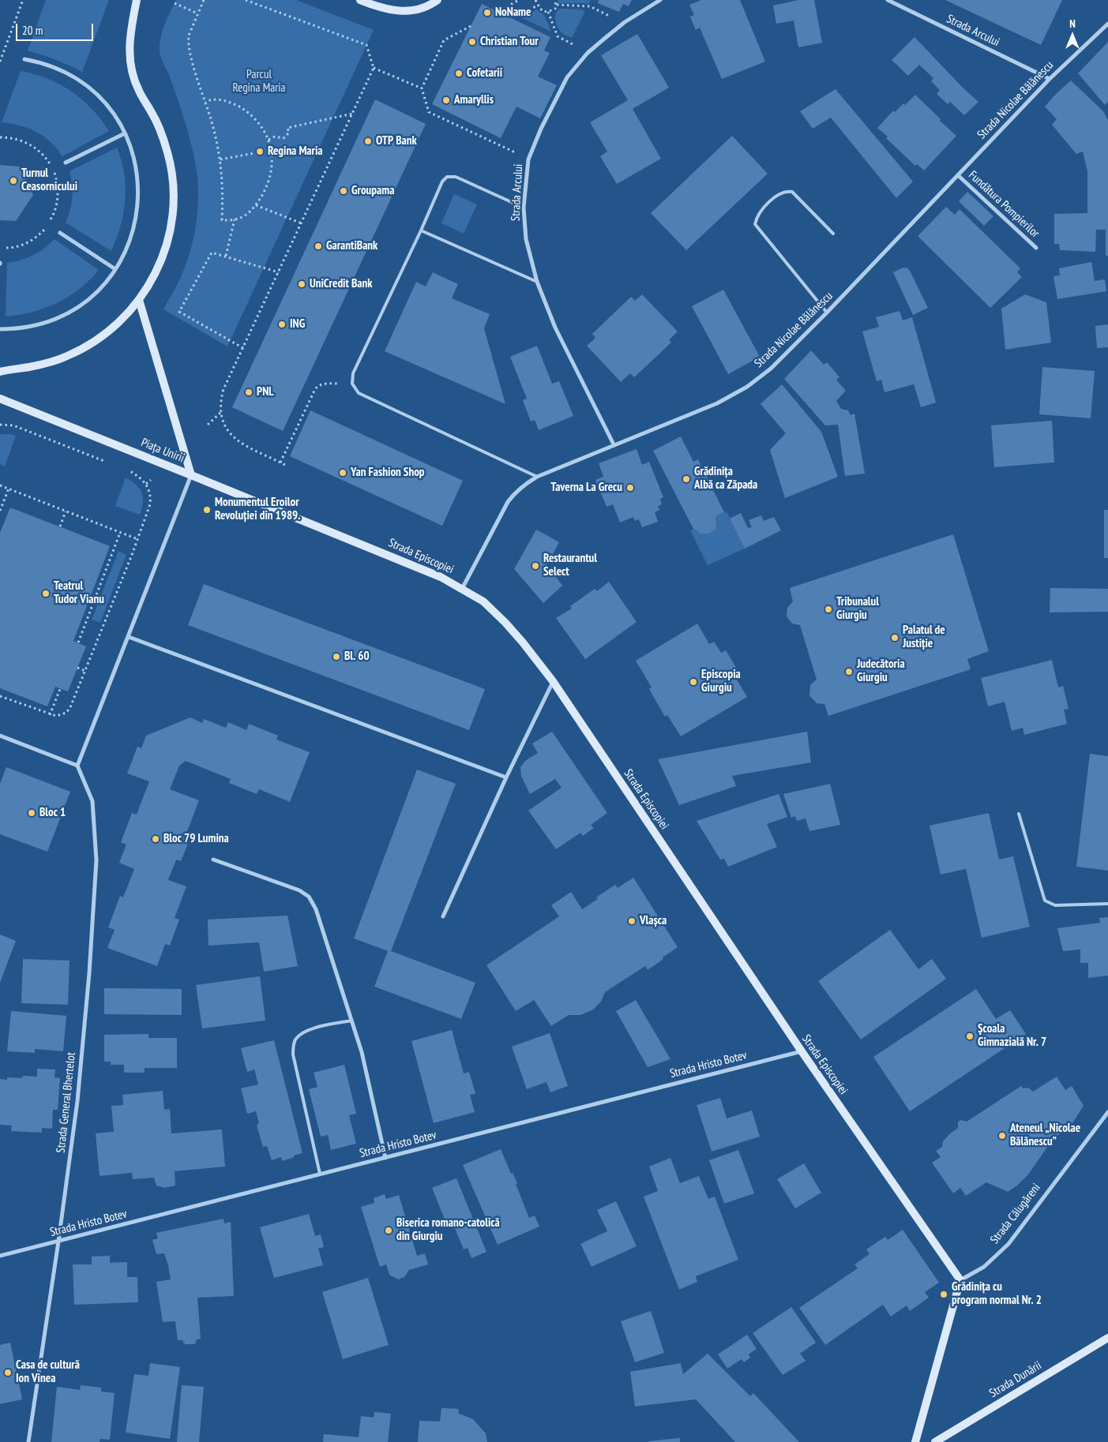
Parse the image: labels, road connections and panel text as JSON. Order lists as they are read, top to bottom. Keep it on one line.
{"streets":{"street":["Strada Arcului","Strada Nicolae Bălănescu","Fundătura Pompierilor","Piața Unirii","Strada Episcopiei","Strada Hristo Botev","Strada General Bhertelot","Strada Călugăreni","Strada Dunării"]},"crossings":[["Strada Arcului","Strada Nicolae Bălănescu"],["Strada Nicolae Bălănescu","Fundătura Pompierilor"],["Strada Nicolae Bălănescu","Strada Episcopiei"],["Piața Unirii","Strada Episcopiei"],["Strada Episcopiei","Strada Hristo Botev"],["Strada Episcopiei","Strada Călugăreni"],["Strada Hristo Botev","Strada General Bhertelot"]],"parks":["Parcul Regina Maria"],"places":["NoName","Christian Tour","Cofetarii","Amaryllis","OTP Bank","Regina Maria","Turnul Ceasornicului","Groupama","GarantiBank","UniCredit Bank","ING","PNL","Yan Fashion Shop","Grădinița Albă ca Zăpada","Taverna La Grecu","Monumentul Eroilor Revoluției din 1989.","Restaurantul Select","Teatrul Tudor Vianu","Tribunalul Giurgiu","Palatul de Justiție","Bl. 60","Judecătoria Giurgiu","Episcopia Giurgiu","Bloc 1","Bloc 79 Lumina","Vlașca","Şcoala Gimnazială Nr. 7","Ateneul „Nicolae Bălănescu”","Biserica romano-catolică din Giurgiu","Grădinița cu program normal Nr. 2","Casa de cultură Ion Vinea"],"scale_bar":"20 m","north":"top"}
